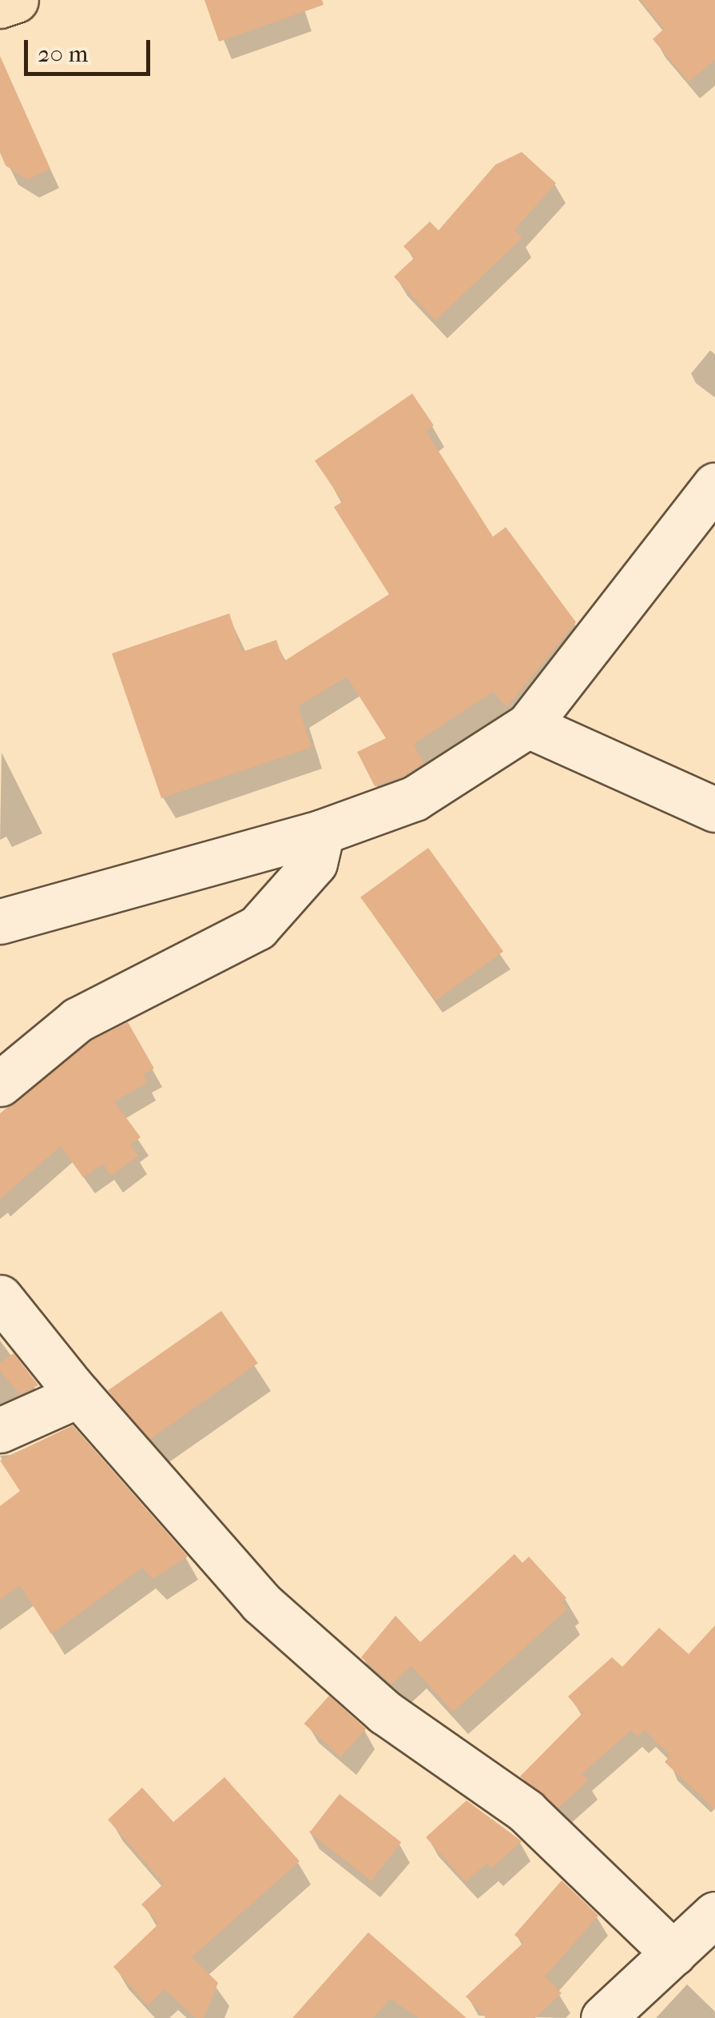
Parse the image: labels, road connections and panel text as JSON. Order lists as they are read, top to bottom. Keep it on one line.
{"scale_bar":"20 m"}
